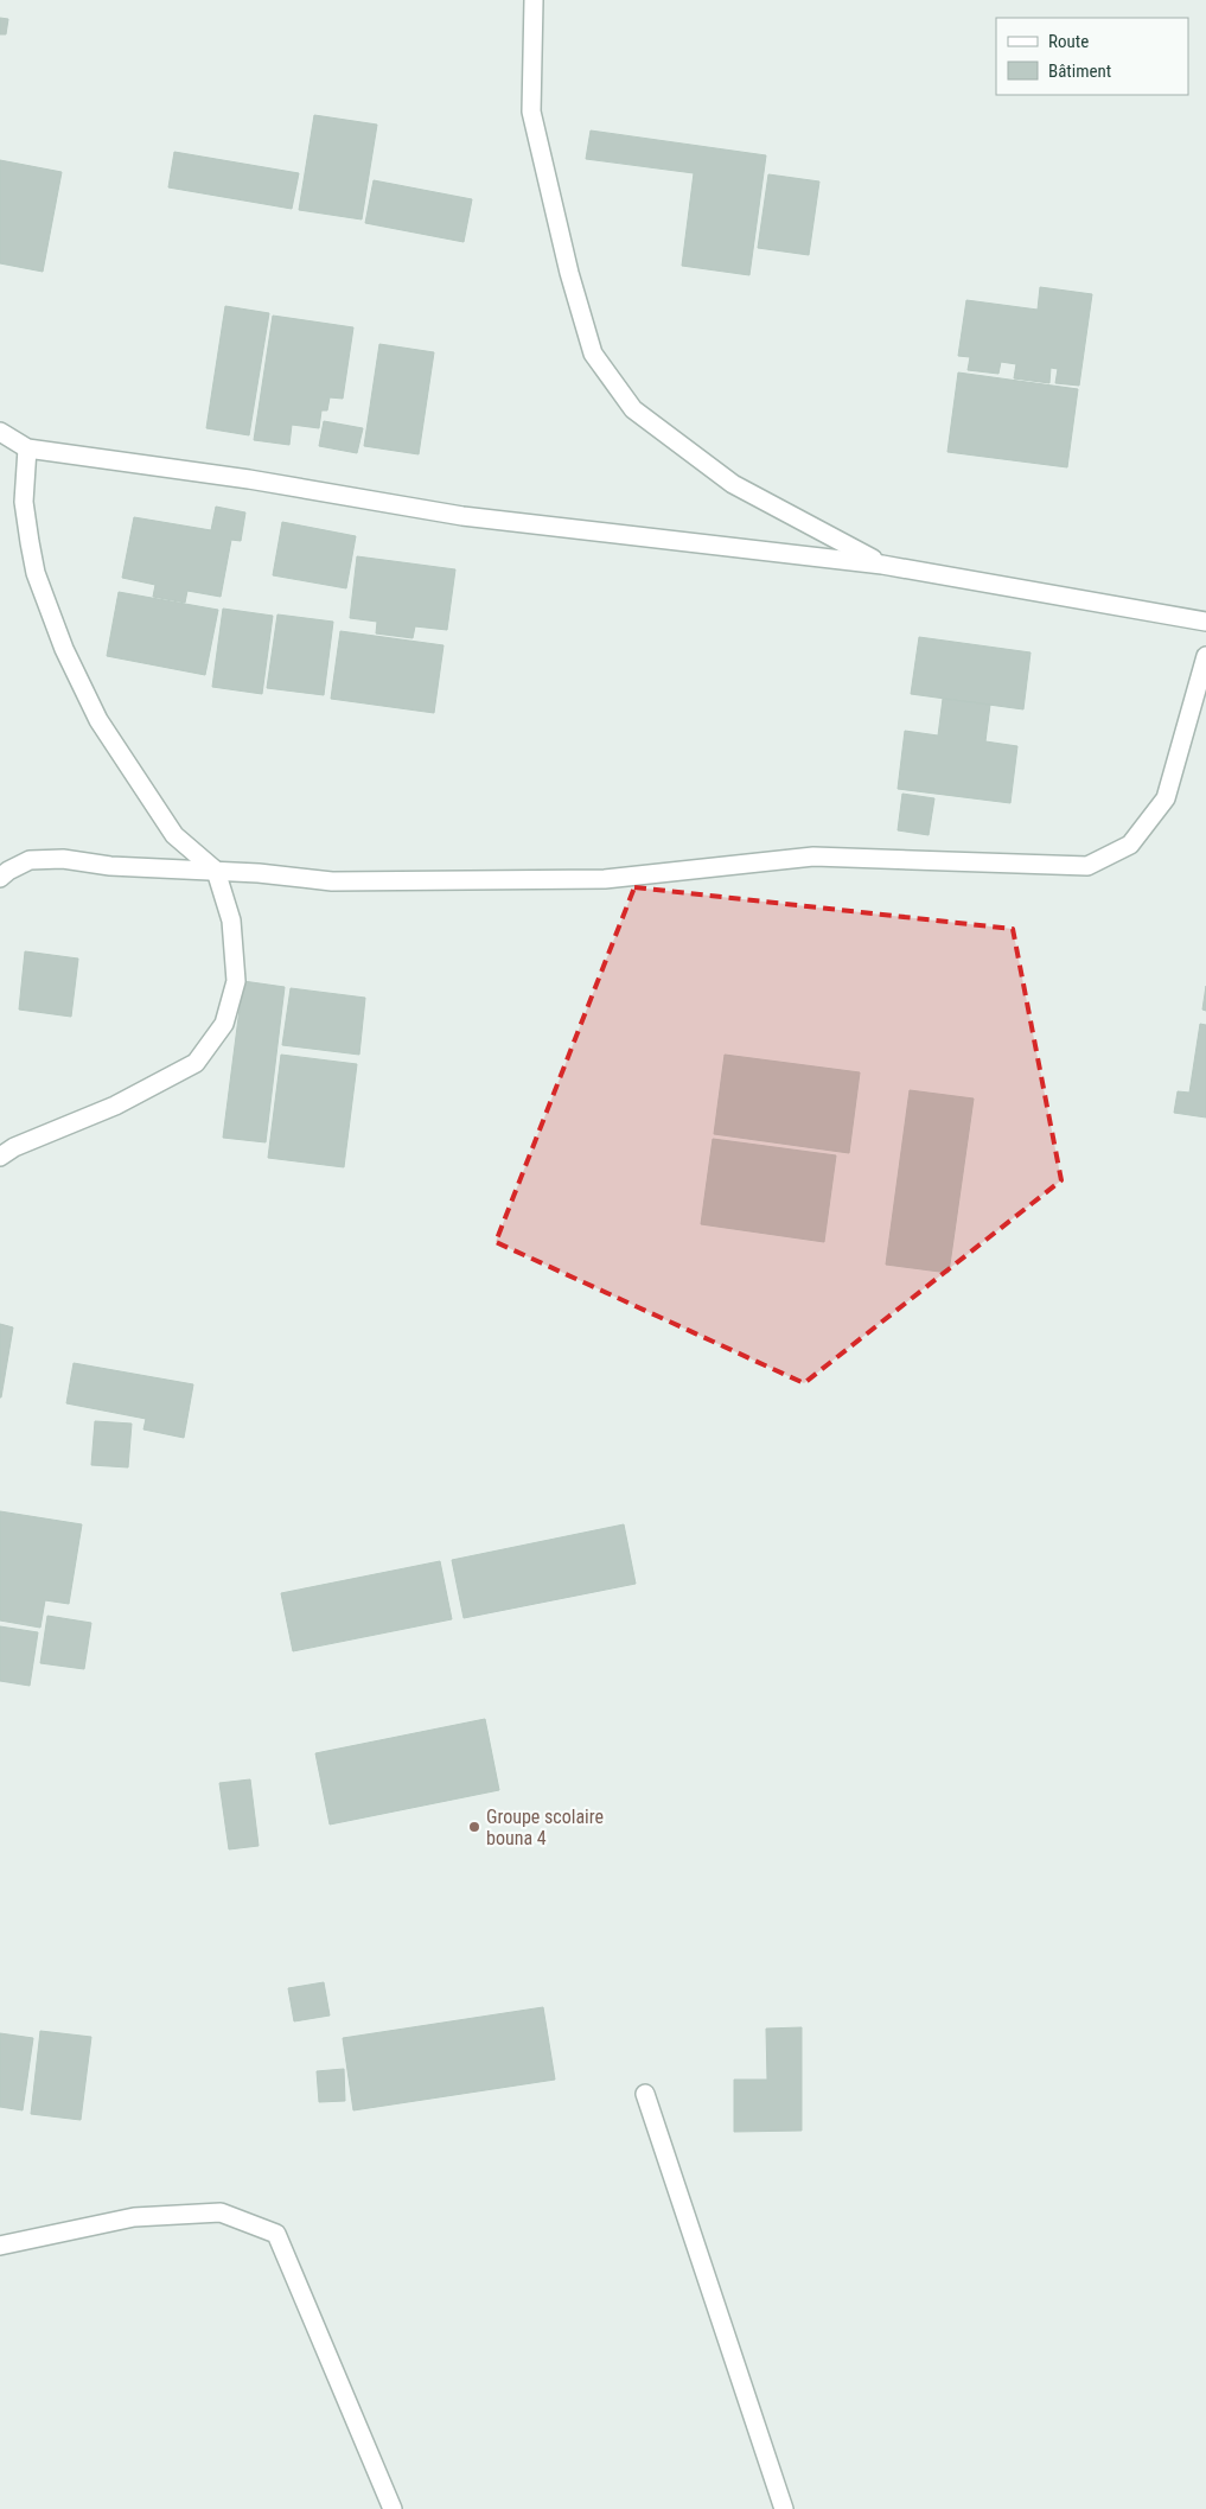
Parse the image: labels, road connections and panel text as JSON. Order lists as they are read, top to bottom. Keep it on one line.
{"places":["Groupe scolaire bouna 4"],"legend":["Route","Bâtiment"]}
